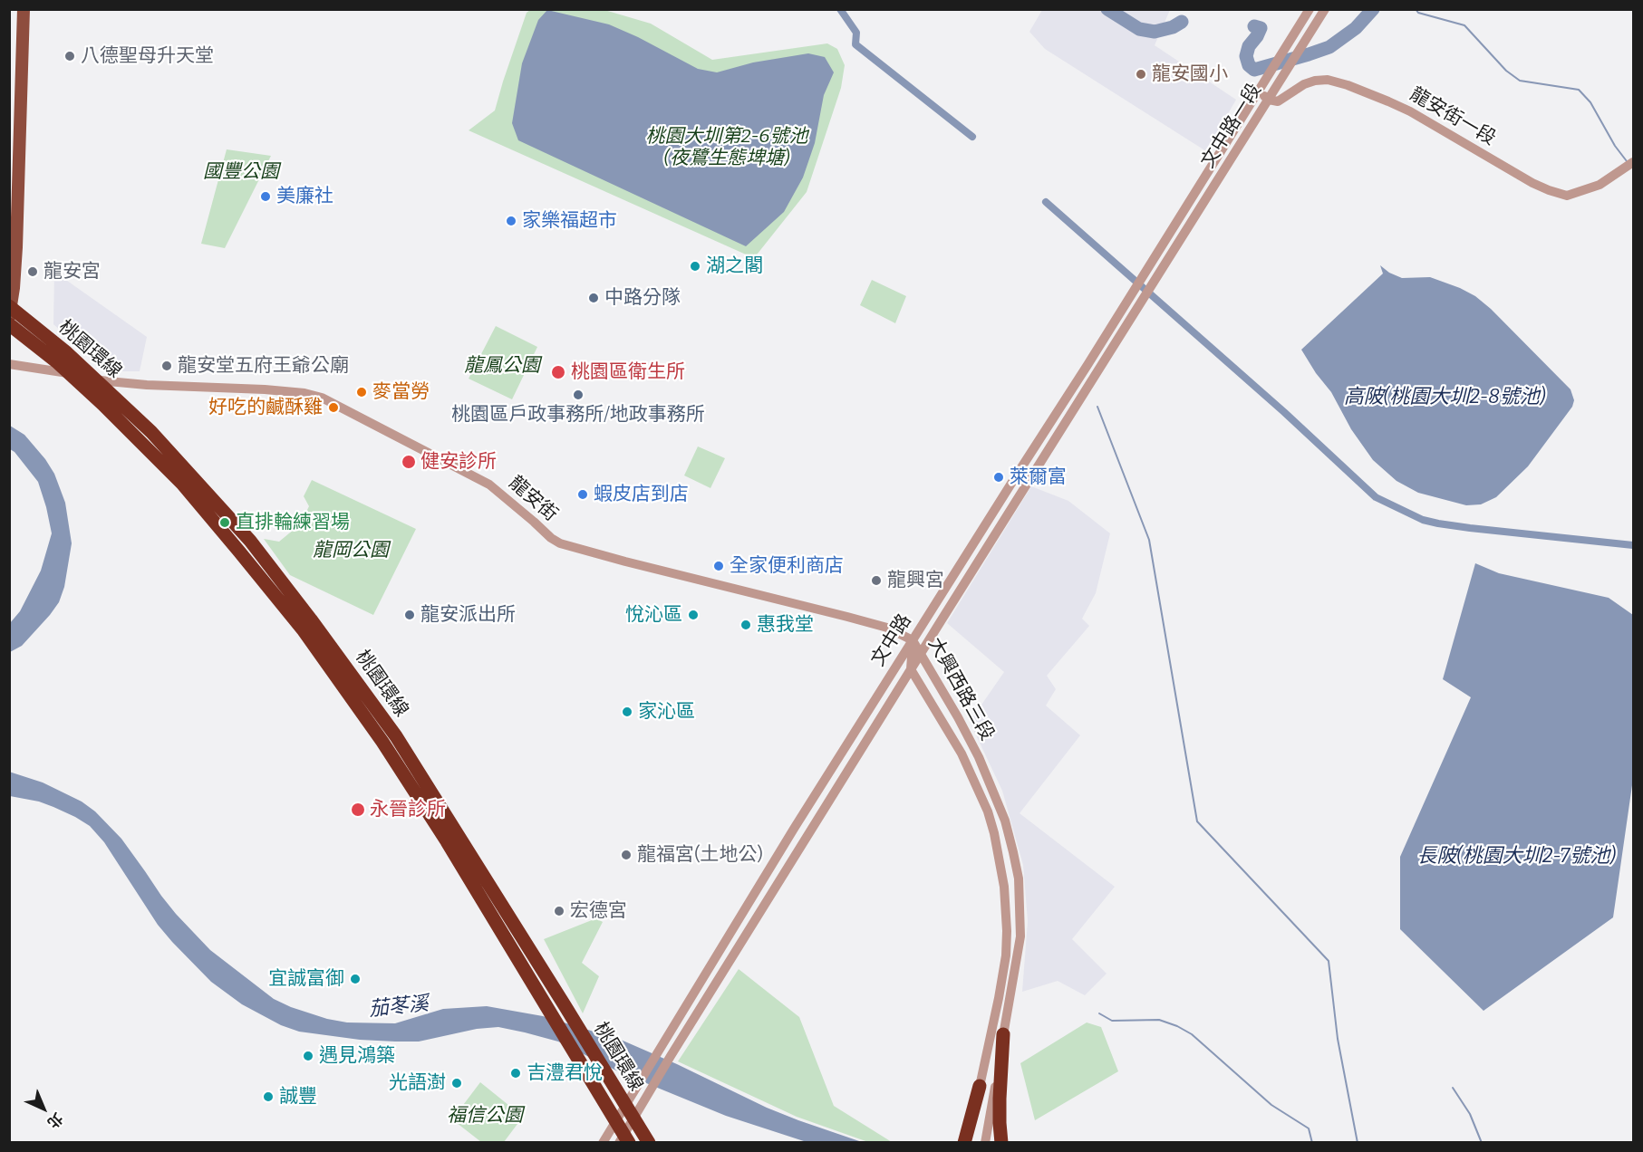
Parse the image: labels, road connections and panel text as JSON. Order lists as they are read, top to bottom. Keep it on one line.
{"streets":{"highway":["桃園環線"],"street":["龍安街一段","文中路一段","龍安街","文中路","大興西路三段"]},"crossings":[["龍安街一段","文中路一段"],["文中路一段","文中路"],["龍安街","文中路"],["龍安街","大興西路三段"],["文中路","大興西路三段"]],"water":["高陂(桃園大圳2-8號池)","長陂(桃園大圳2-7號池)","茄苳溪"],"parks":["桃園大圳第2-6號池 (夜鷺生態埤塘)","國豐公園","龍鳳公園","龍岡公園","福信公園"],"places":["八德聖母升天堂","龍安國小","美廉社","家樂福超市","湖之閣","龍安宮","中路分隊","龍安堂五府王爺公廟","桃園區衛生所","麥當勞","桃園區戶政事務所/地政事務所","好吃的鹹酥雞","健安診所","萊爾富","蝦皮店到店","直排輪練習場","全家便利商店","龍興宮","龍安派出所","悅沁區","惠我堂","家沁區","永晉診所","龍福宮(土地公)","宏德宮","宜誠富御","遇見鴻築","吉澧君悅","光語澍","誠豐"],"north":"bottom right"}
